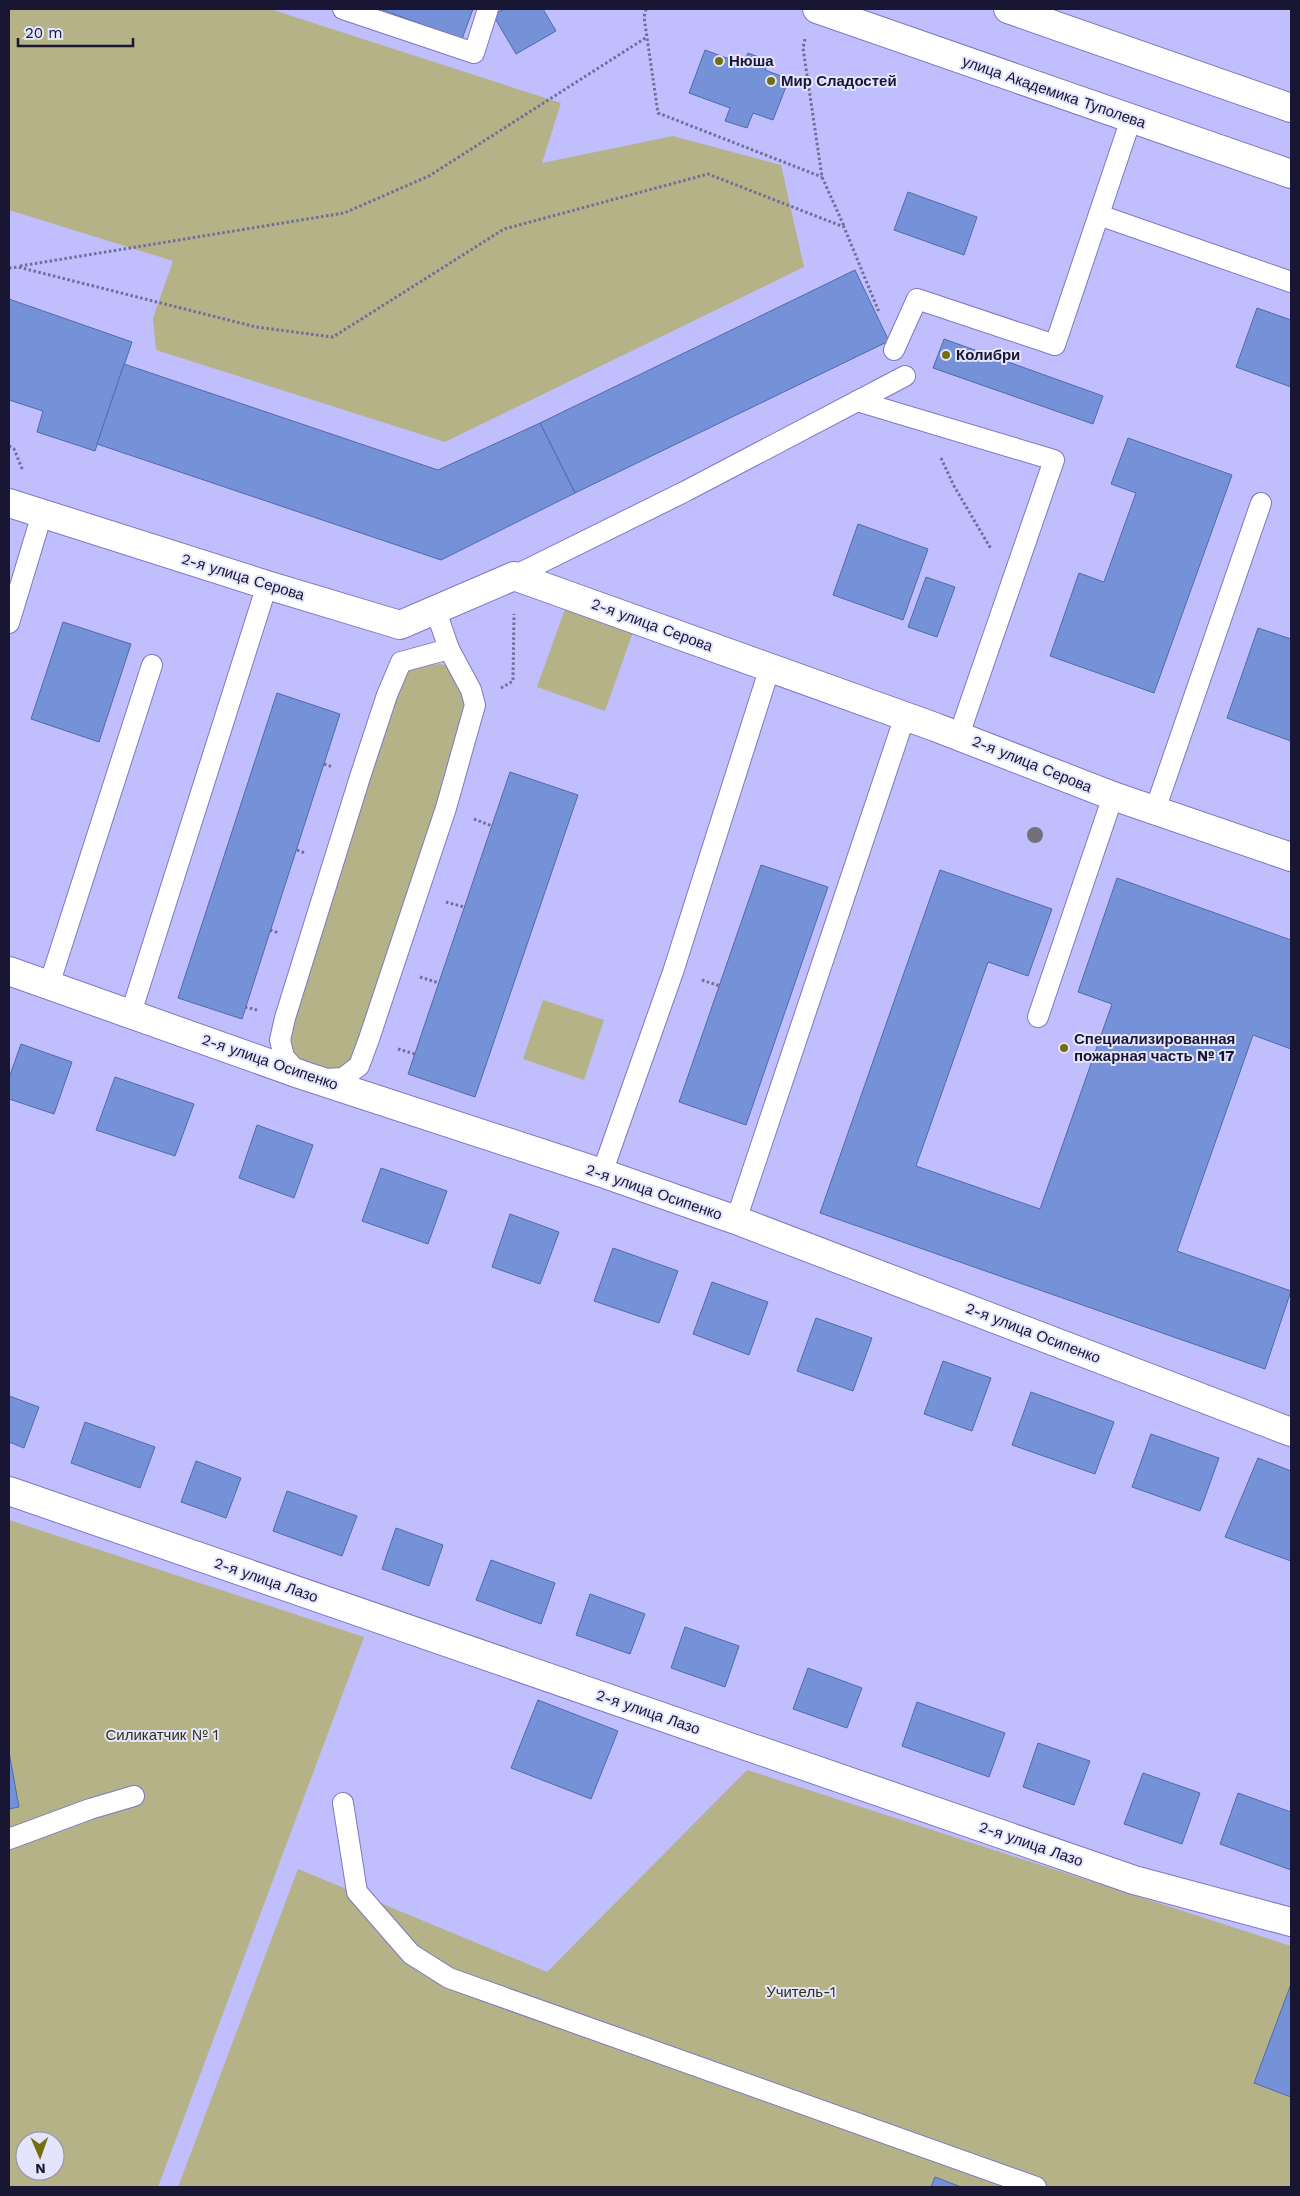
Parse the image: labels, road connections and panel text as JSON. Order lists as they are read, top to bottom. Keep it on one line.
{"streets":{"street":["улица Академика Туполева","2-я улица Серова","2-я улица Осипенко","2-я улица Лазо"]},"parks":["Силикатчик № 1","Учитель-1"],"places":["Нюша","Мир Сладостей","Колибри","Специализированная пожарная часть № 17"],"scale_bar":"20 m","north":"bottom"}
